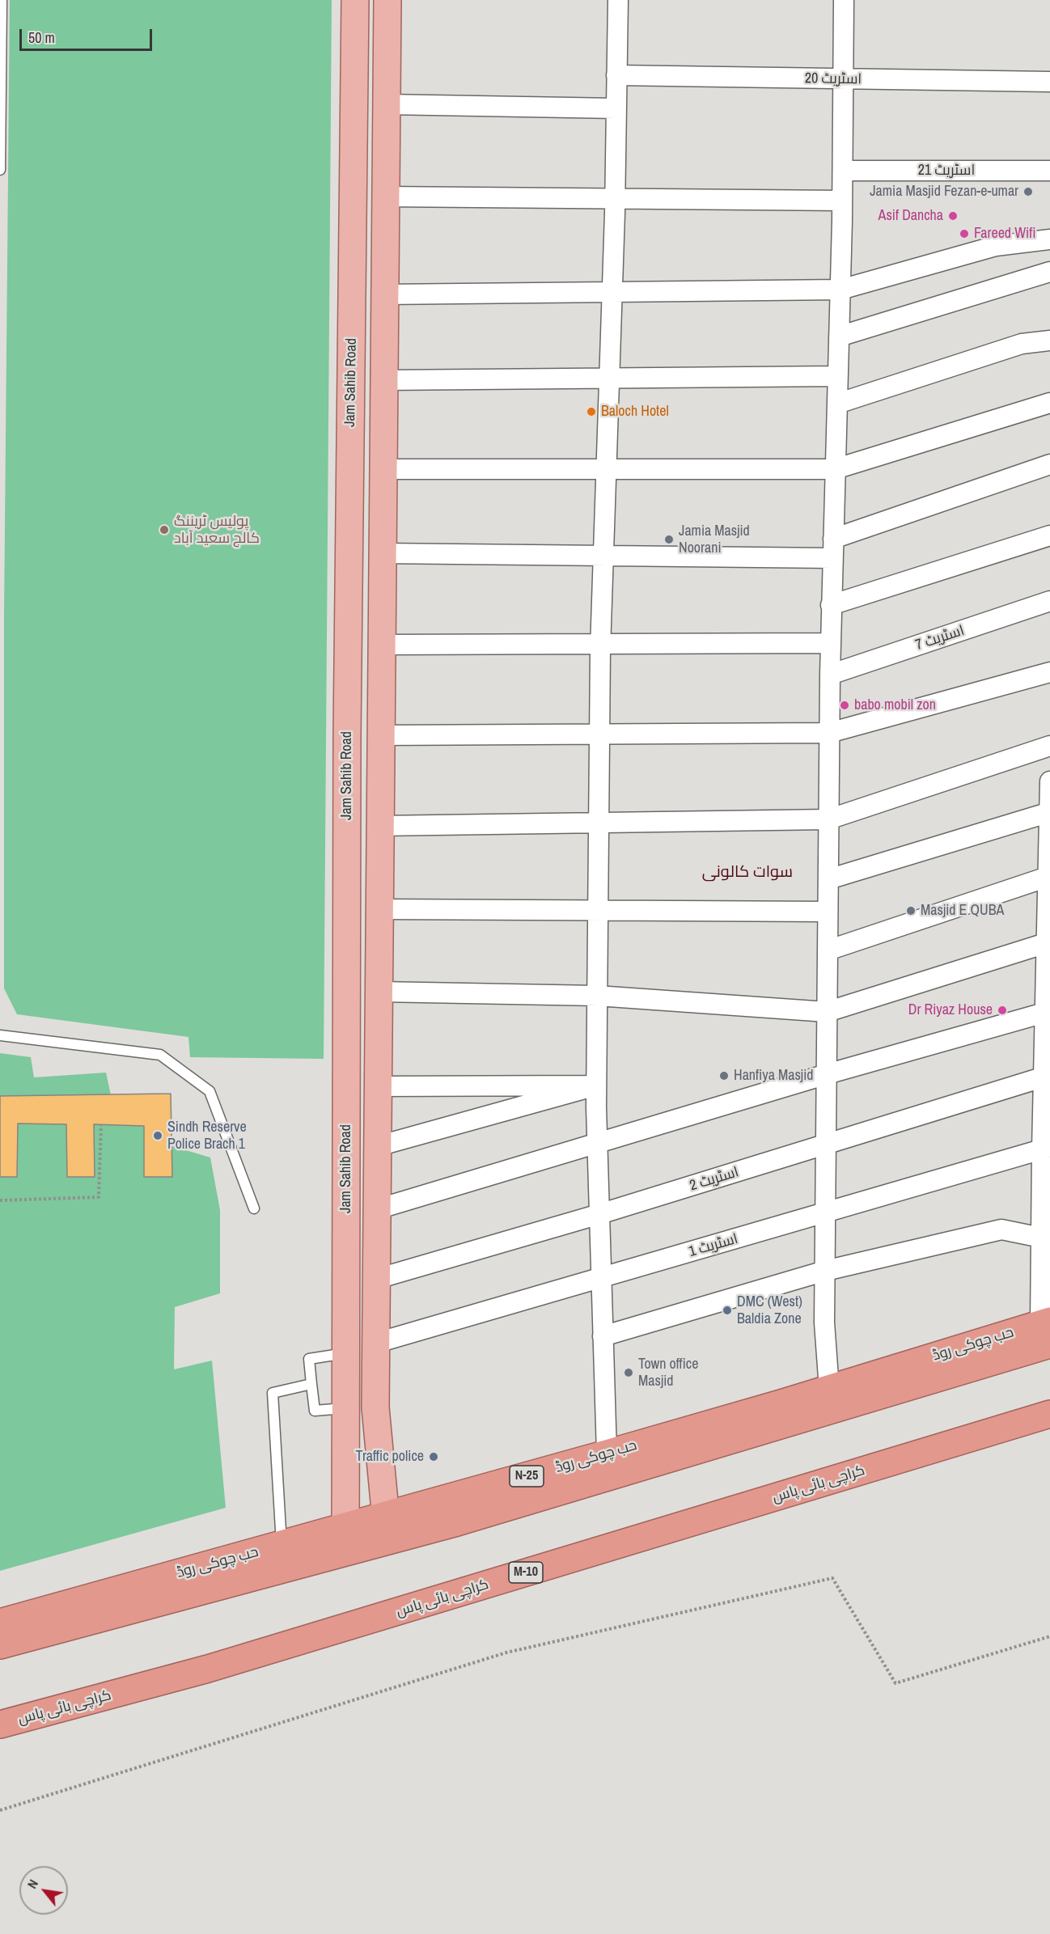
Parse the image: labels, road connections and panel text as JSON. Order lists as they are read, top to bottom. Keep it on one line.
{"streets":{"highway":["حب چوکی روڈ","N-25","کراچی بائی پاس","M-10"],"main road":["Jam Sahib Road"],"street":["اسٹریٹ 20","اسٹریٹ 21","اسٹریٹ 7","اسٹریٹ 2","اسٹریٹ 1"]},"crossings":[["Jam Sahib Road","حب چوکی روڈ"]],"districts":["سوات کالونی"],"places":["Jamia Masjid Fezan-e-umar","Asif Dancha","Fareed Wifi","Baloch Hotel","پولیس ٹریننگ کالج سعید آباد","Jamia Masjid Noorani","babo mobil zon","Masjid E QUBA","Dr Riyaz House","Hanfiya Masjid","Sindh Reserve Police Brach 1","DMC (West) Baldia Zone","Town office Masjid","Traffic police"],"scale_bar":"50 m","north":"top left"}
